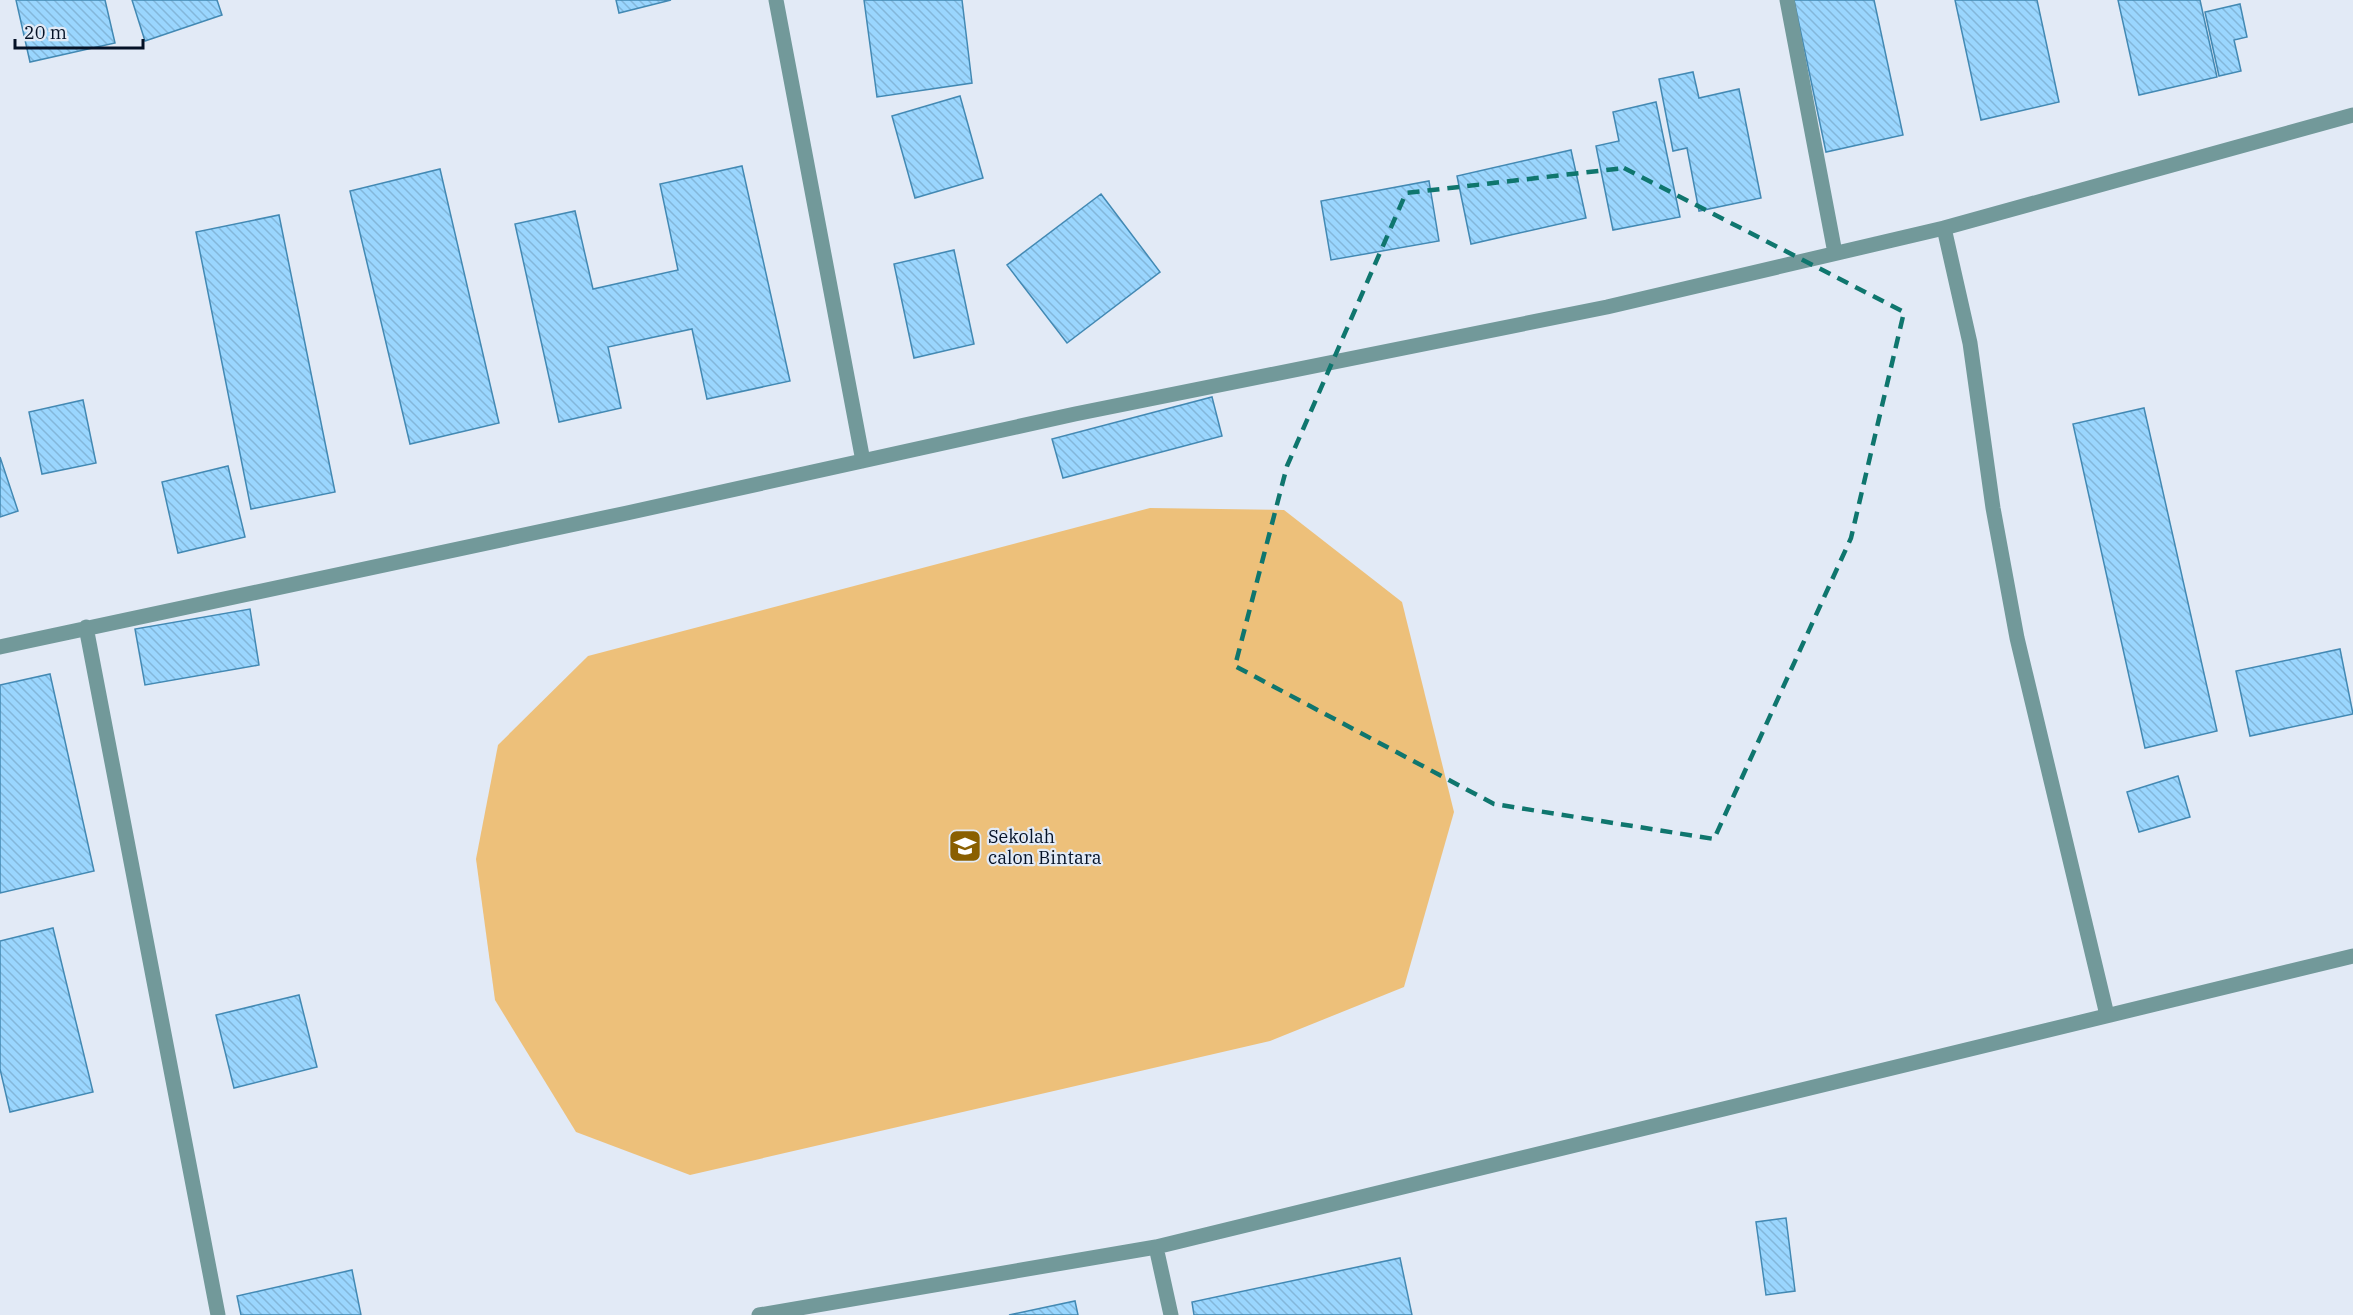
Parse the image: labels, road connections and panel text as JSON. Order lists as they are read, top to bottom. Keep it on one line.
{"places":{"school or university":["Sekolah calon Bintara"]},"scale_bar":"20 m"}
